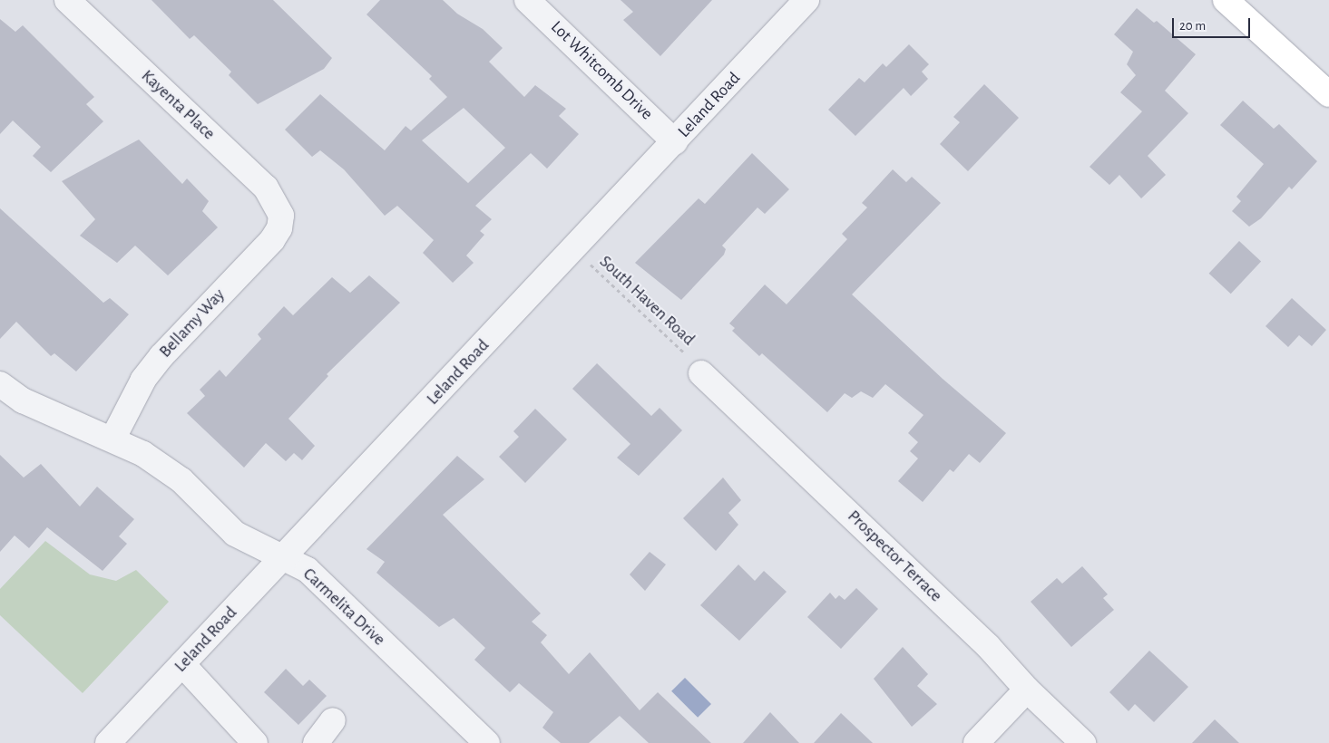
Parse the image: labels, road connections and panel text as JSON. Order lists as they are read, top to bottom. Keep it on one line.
{"streets":{"street":["Lot Whitcomb Drive","Kayenta Place","Leland Road","Bellamy Way","Prospector Terrace","Carmelita Drive"],"path":["South Haven Road"]},"crossings":[["Lot Whitcomb Drive","Leland Road"],["Kayenta Place","Bellamy Way"],["Leland Road","South Haven Road"],["Leland Road","Carmelita Drive"],["South Haven Road","Prospector Terrace"],["Bellamy Way","Carmelita Drive"]],"scale_bar":"20 m"}
